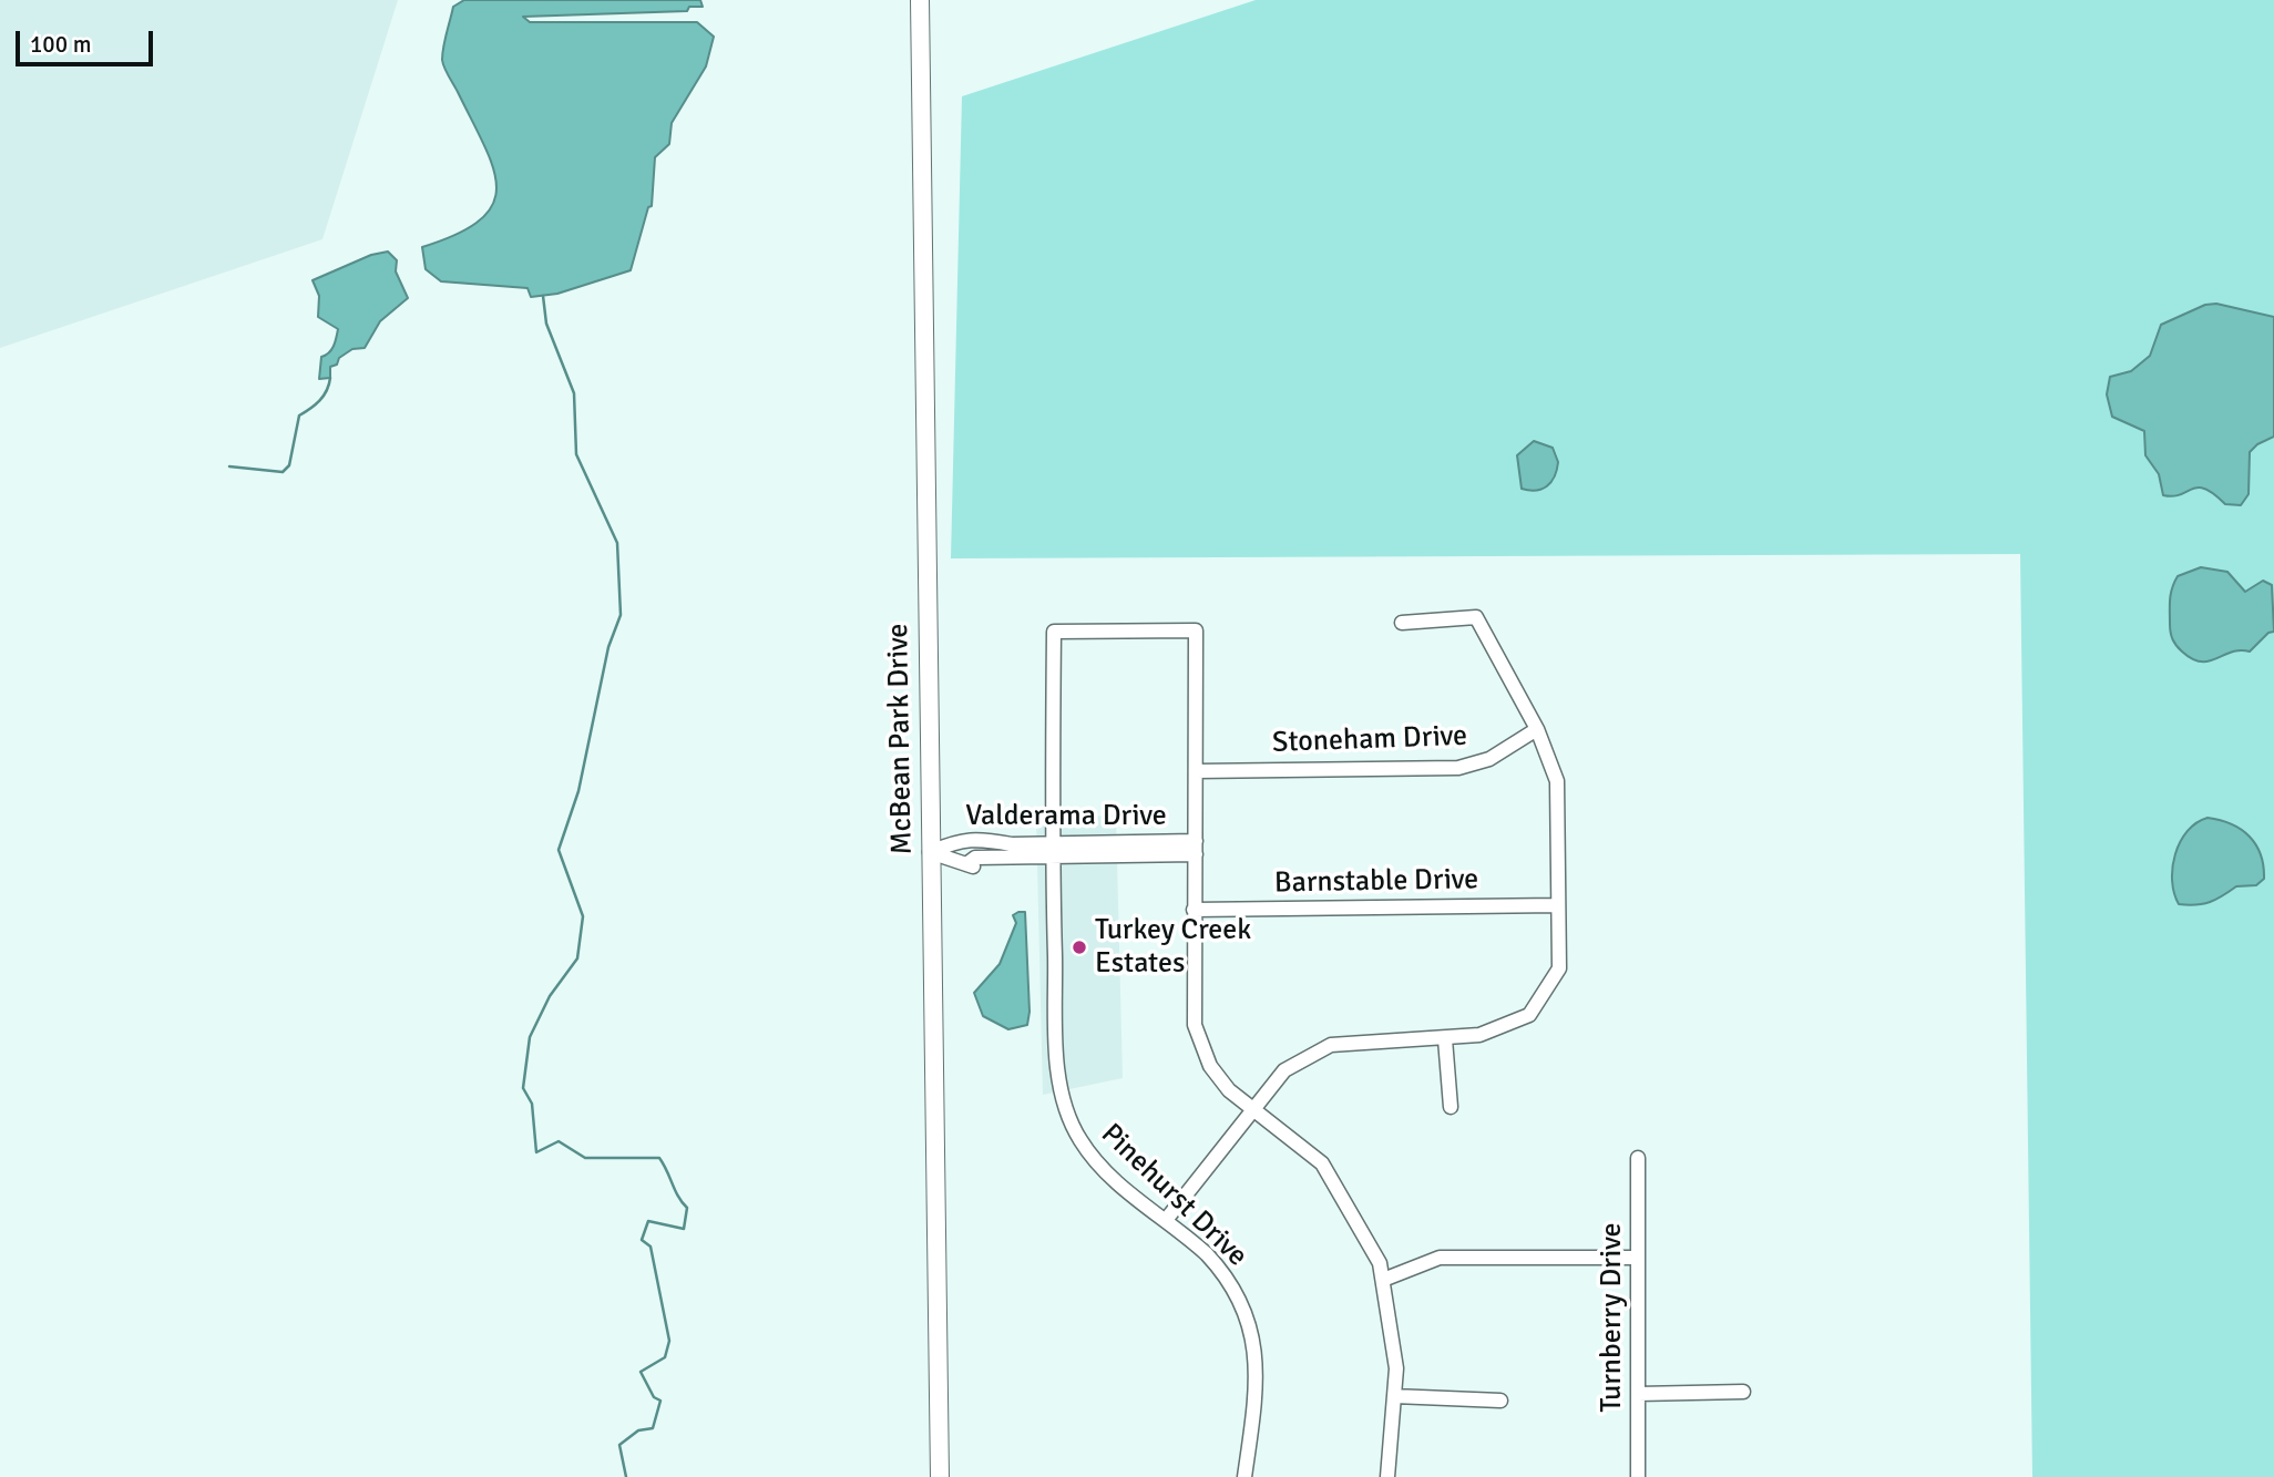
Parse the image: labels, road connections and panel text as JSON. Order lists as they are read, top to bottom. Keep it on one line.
{"streets":{"main road":["McBean Park Drive"],"street":["Stoneham Drive","Valderama Drive","Barnstable Drive","Pinehurst Drive","Turnberry Drive"]},"crossings":[["McBean Park Drive","Valderama Drive"],["Stoneham Drive","Pinehurst Drive"],["Valderama Drive","Pinehurst Drive"]],"places":["Turkey Creek Estates"],"scale_bar":"100 m"}
